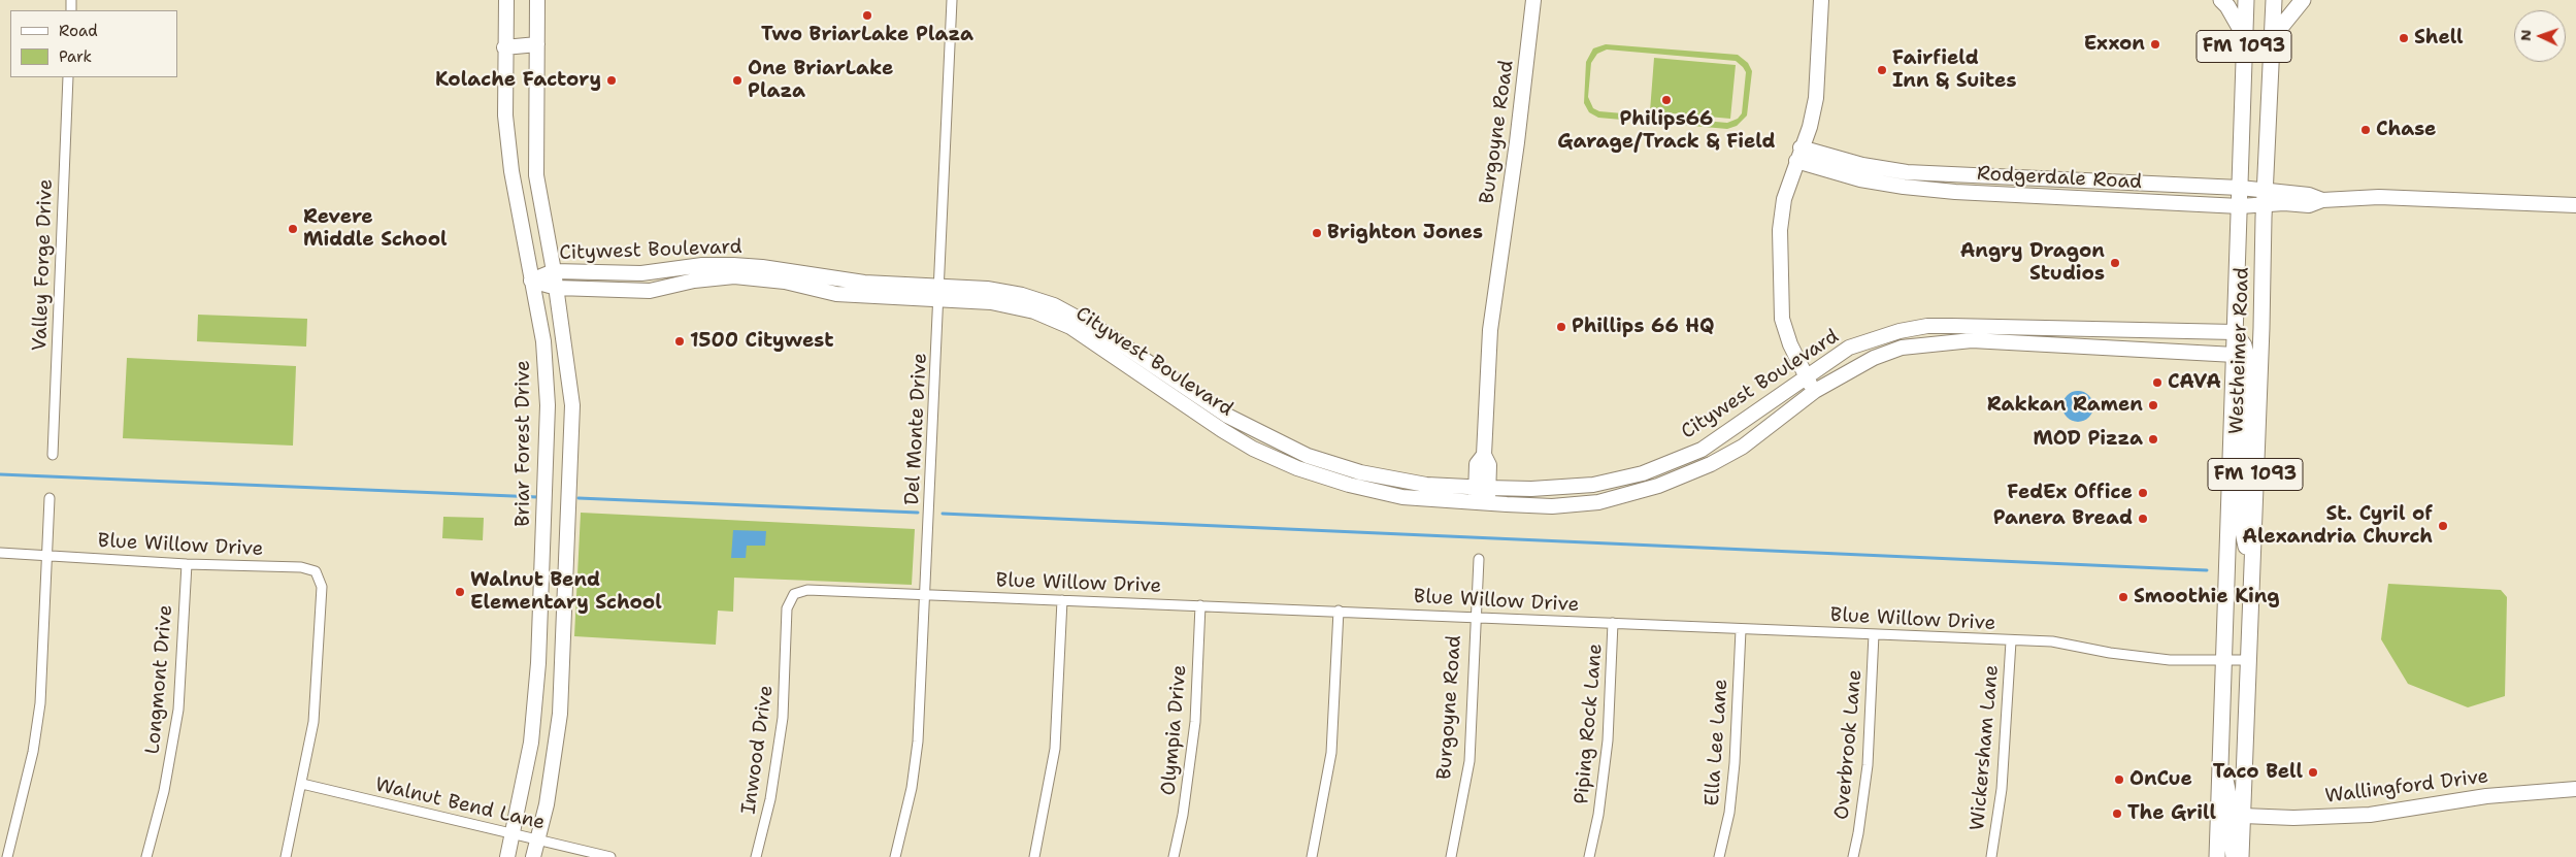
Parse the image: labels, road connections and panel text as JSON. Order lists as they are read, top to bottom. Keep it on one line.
{"streets":{"main road":["FM 1093","Westheimer Road"],"street":["Burgoyne Road","Rodgerdale Road","Citywest Boulevard","Valley Forge Drive","Del Monte Drive","Briar Forest Drive","Blue Willow Drive","Longmont Drive","Piping Rock Lane","Olympia Drive","Ella Lee Lane","Overbrook Lane","Wickersham Lane","Inwood Drive","Wallingford Drive","Walnut Bend Lane"]},"crossings":[["Burgoyne Road","Citywest Boulevard"],["Burgoyne Road","Blue Willow Drive"],["Rodgerdale Road","Westheimer Road"],["Citywest Boulevard","Westheimer Road"],["Citywest Boulevard","Del Monte Drive"],["Citywest Boulevard","Briar Forest Drive"],["Westheimer Road","Blue Willow Drive"],["Westheimer Road","Wallingford Drive"],["Del Monte Drive","Blue Willow Drive"],["Briar Forest Drive","Walnut Bend Lane"],["Blue Willow Drive","Longmont Drive"],["Blue Willow Drive","Piping Rock Lane"],["Blue Willow Drive","Olympia Drive"],["Blue Willow Drive","Ella Lee Lane"],["Blue Willow Drive","Overbrook Lane"],["Blue Willow Drive","Wickersham Lane"],["Blue Willow Drive","Inwood Drive"],["Blue Willow Drive","Walnut Bend Lane"]],"places":["Two BriarLake Plaza","Shell","Exxon","Fairfield Inn & Suites","Kolache Factory","One BriarLake Plaza","Philips66 Garage/Track & Field","Chase","Revere Middle School","Brighton Jones","Angry Dragon Studios","Phillips 66 HQ","1500 Citywest","CAVA","Rakkan Ramen","MOD Pizza","FedEx Office","Panera Bread","St. Cyril of Alexandria Church","Walnut Bend Elementary School","Smoothie King","Taco Bell","OnCue","The Grill"],"legend":["Road","Park"],"north":"left"}
